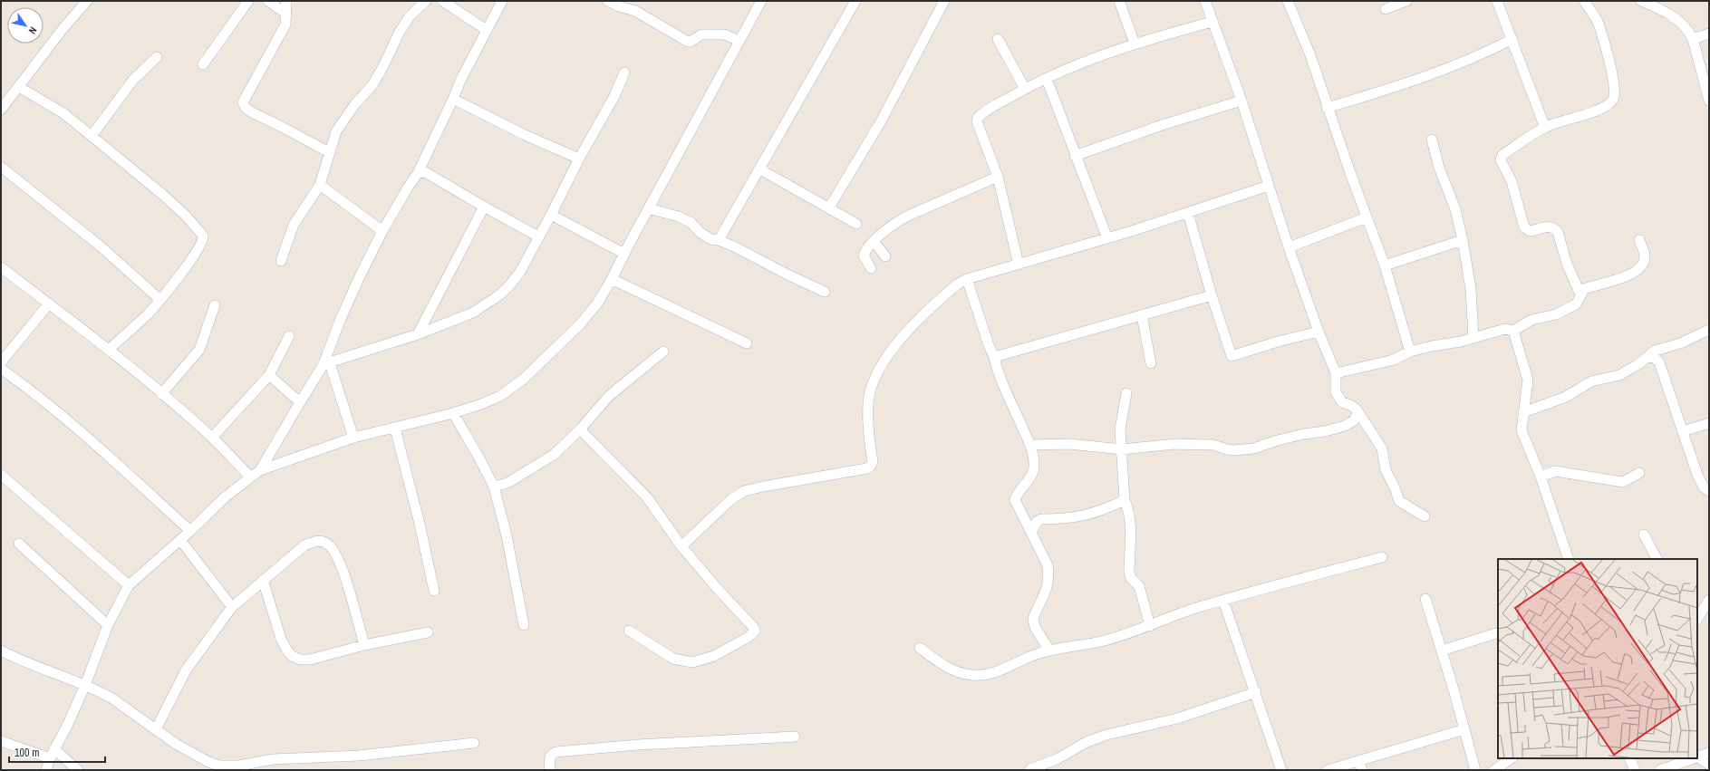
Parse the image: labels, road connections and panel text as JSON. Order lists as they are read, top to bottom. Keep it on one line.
{"scale_bar":"100 m","north":"bottom right"}
